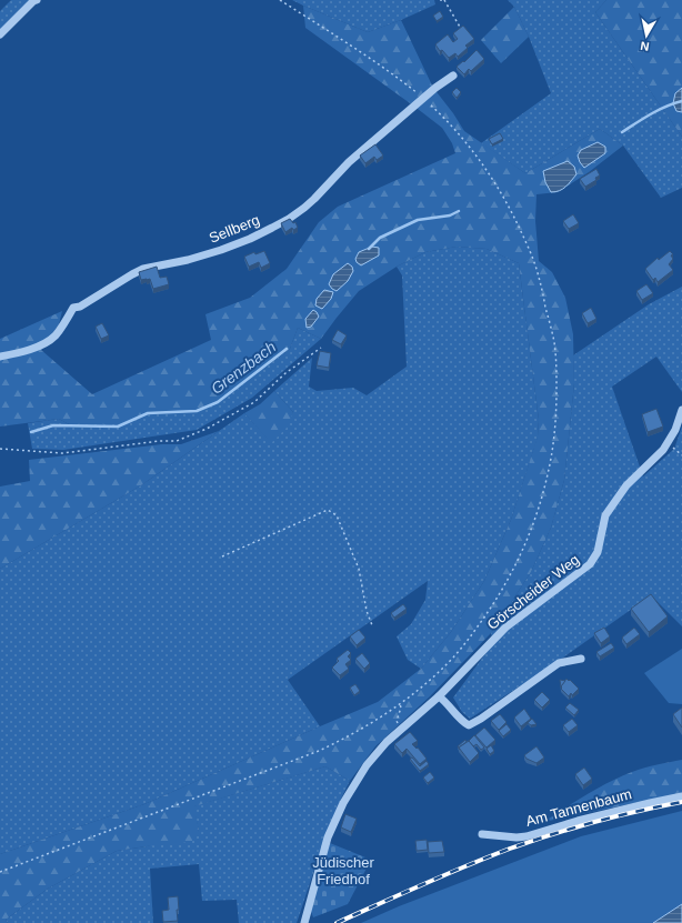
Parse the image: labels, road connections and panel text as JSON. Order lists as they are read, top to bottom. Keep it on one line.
{"streets":{"street":["Sellberg","Görscheider Weg","Am Tannenbaum"]},"water":["Grenzbach"],"parks":["Jüdischer Friedhof"],"north":"bottom"}
